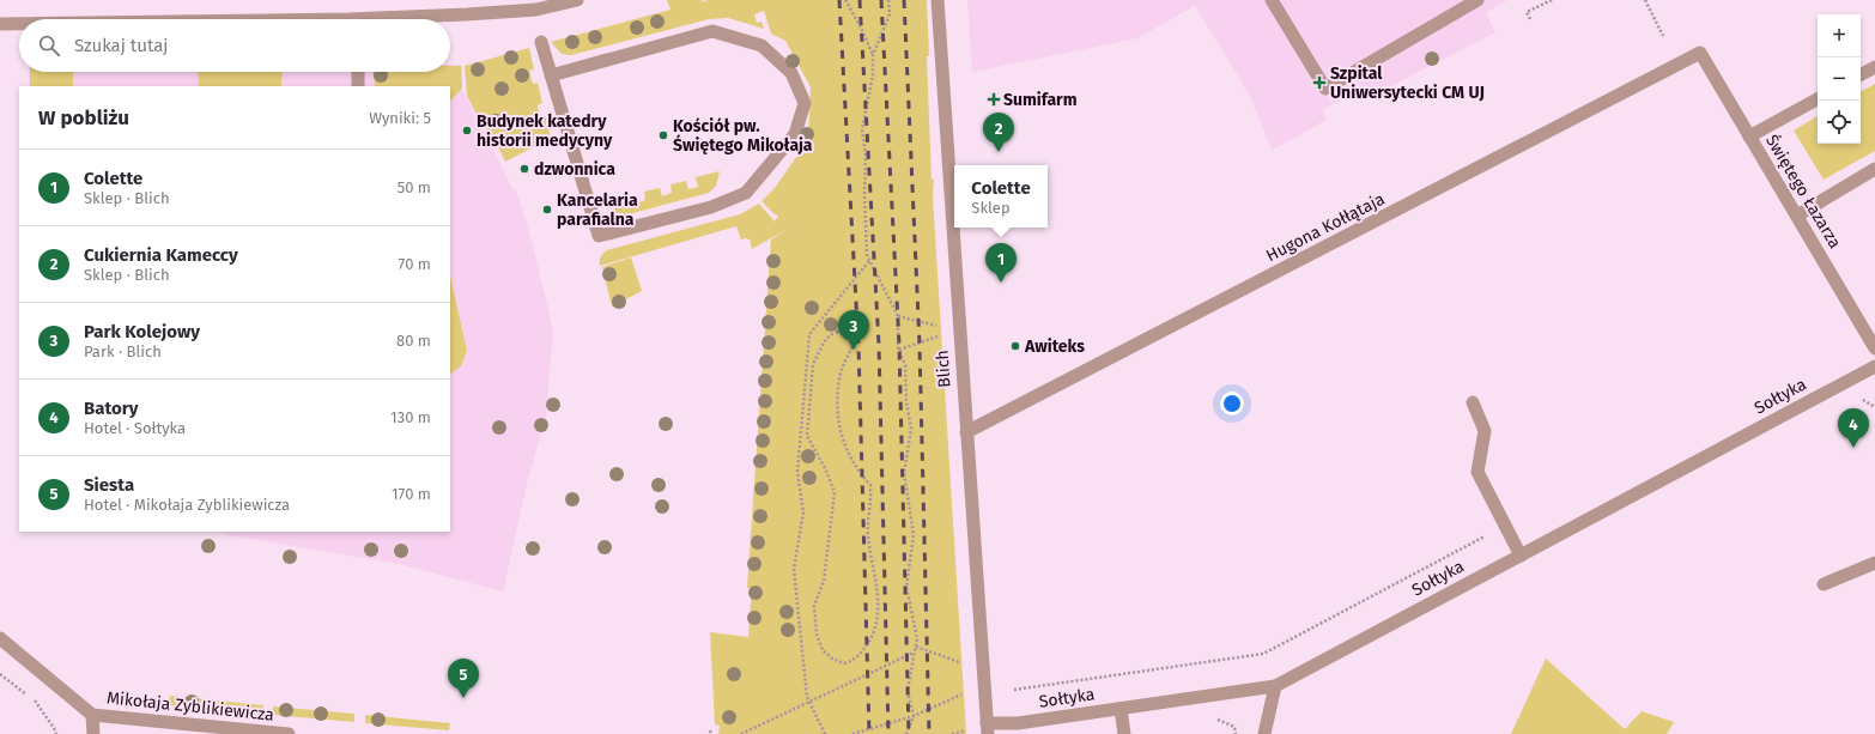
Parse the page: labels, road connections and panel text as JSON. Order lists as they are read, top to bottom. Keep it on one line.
{"streets":{"street":["Świętego Łazarza","Hugona Kołłątaja","Blich","Sołtyka","Mikołaja Zyblikiewicza"]},"crossings":[["Świętego Łazarza","Hugona Kołłątaja"],["Hugona Kołłątaja","Blich"],["Blich","Sołtyka"]],"places":{"health":["Szpital Uniwersytecki CM UJ","Sumifarm"],"other":["Budynek katedry historii medycyny","Kościół pw. Świętego Mikołaja","dzwonnica","Kancelaria parafialna","Awiteks"]},"page":{"map_buttons":["+","−"],"search":"Szukaj tutaj","heading":["W pobliżu","Wyniki: 5"],"pins":["2","1","3","4","5"],"list":[{"mark":"1","name":"Colette","note":"Sklep · Blich","value":"50 m"},{"mark":"2","name":"Cukiernia Kameccy","note":"Sklep · Blich","value":"70 m"},{"mark":"3","name":"Park Kolejowy","note":"Park · Blich","value":"80 m"},{"mark":"4","name":"Batory","note":"Hotel · Sołtyka","value":"130 m"},{"mark":"5","name":"Siesta","note":"Hotel · Mikołaja Zyblikiewicza","value":"170 m"}],"popup":["Colette","Sklep"]}}
